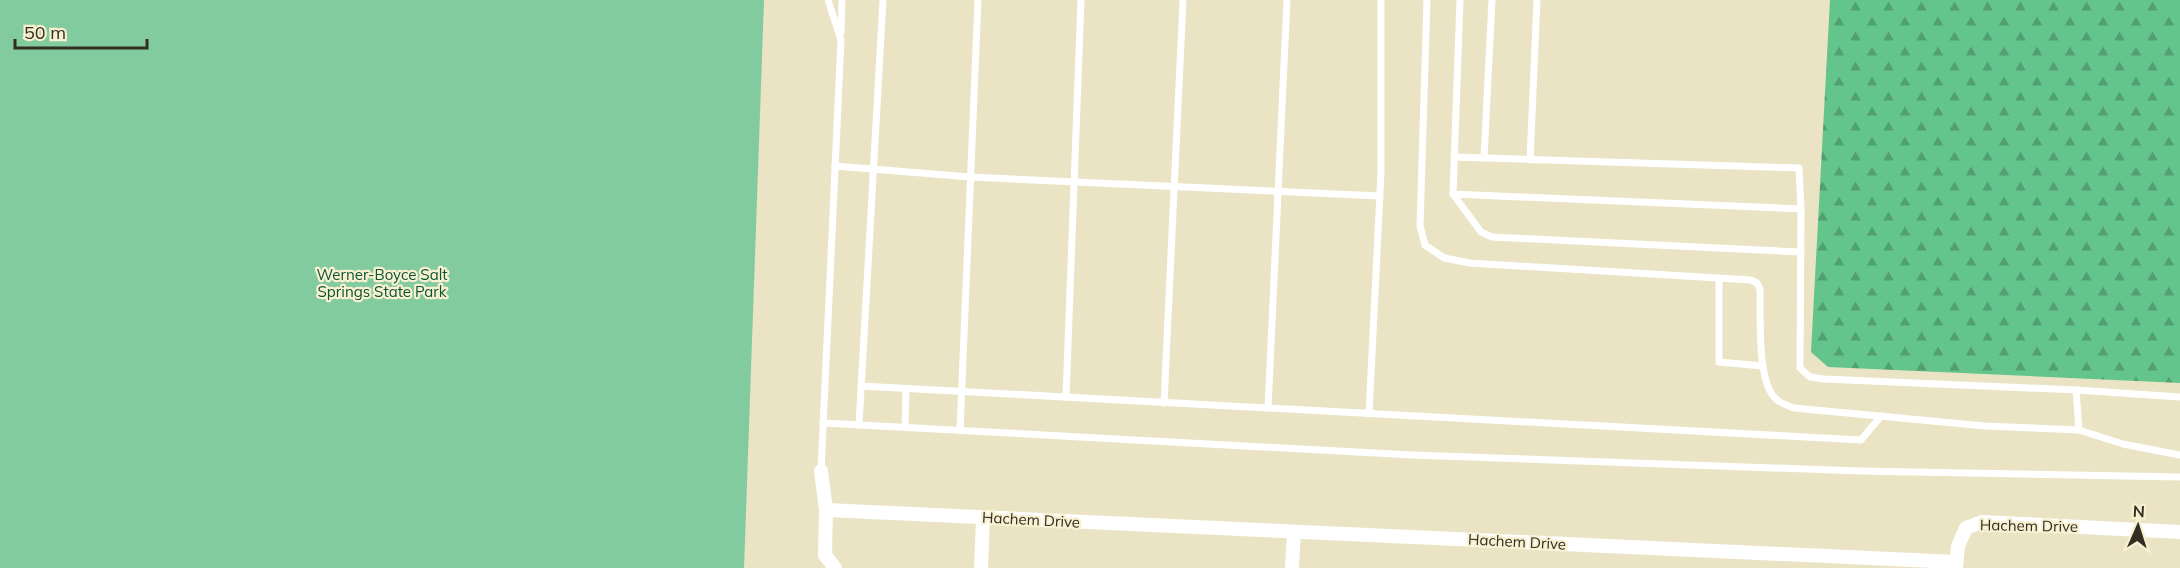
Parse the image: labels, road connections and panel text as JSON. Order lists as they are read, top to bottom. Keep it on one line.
{"streets":{"street":["Hachem Drive"]},"parks":["Werner-Boyce Salt Springs State Park"],"scale_bar":"50 m","north":"top"}
